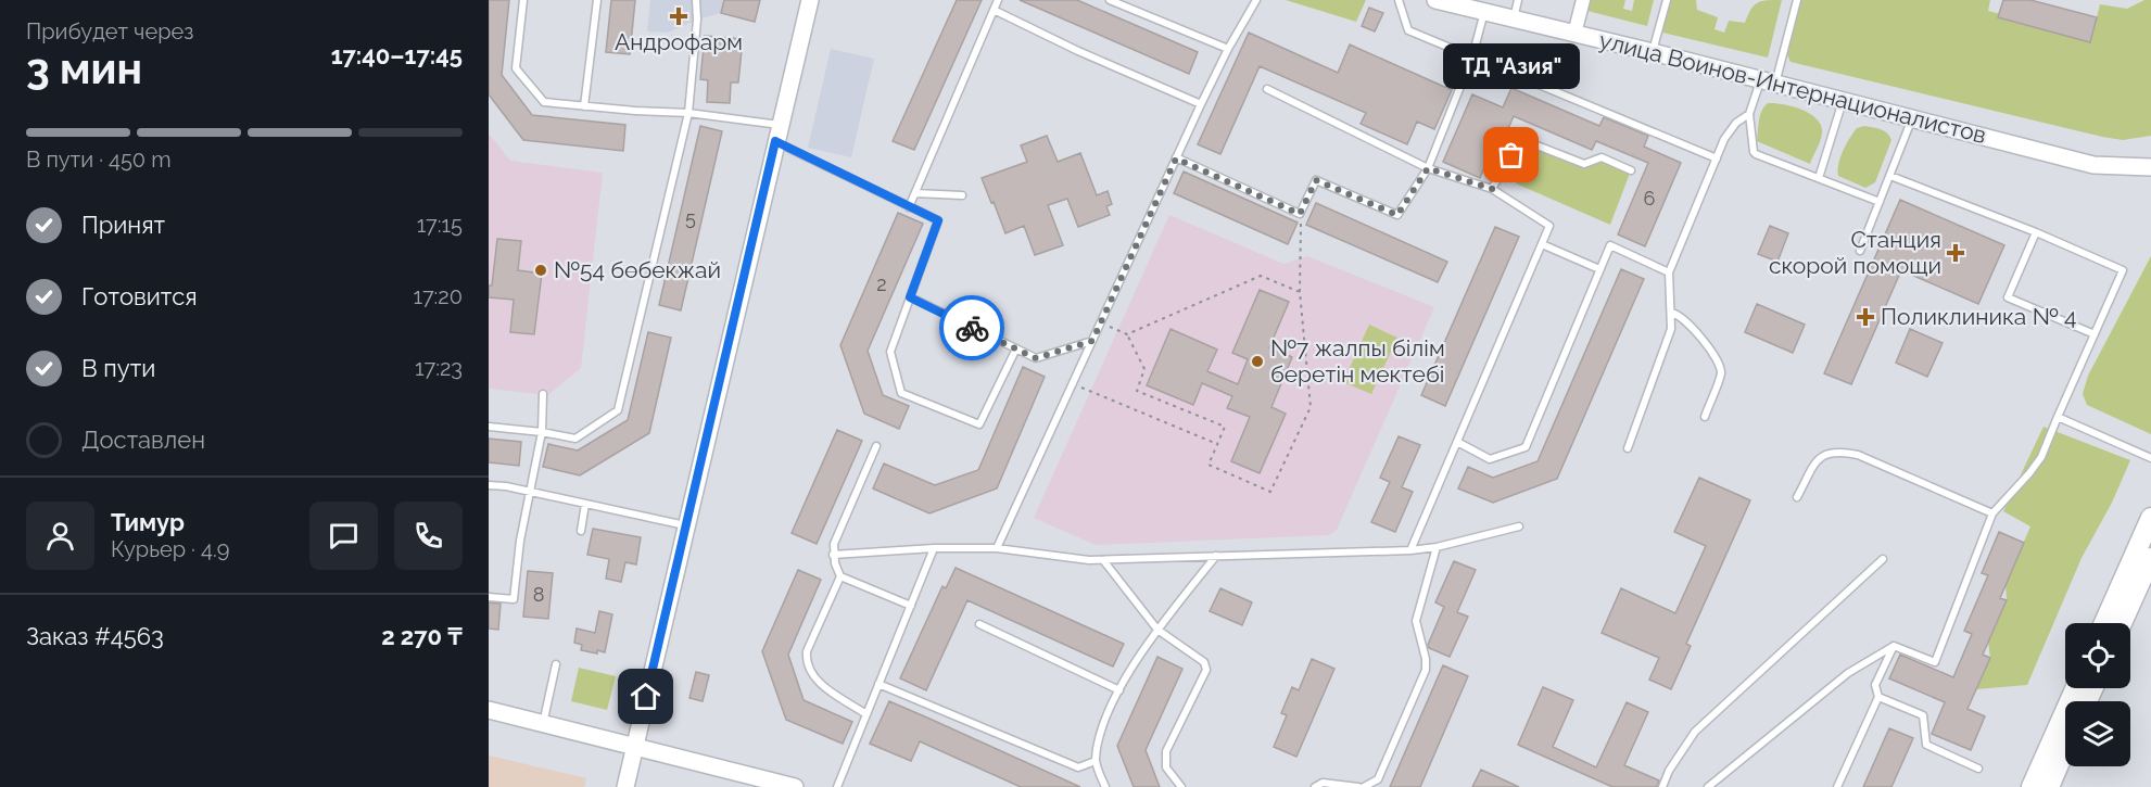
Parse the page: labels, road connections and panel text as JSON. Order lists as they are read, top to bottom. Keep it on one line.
{"streets":{"street":["улица Воинов-Интернационалистов"]},"places":{"health":["Андрофарм","Станция скорой помощи","Поликлиника № 4"],"other":["ТД \"Азия\"","№54 бөбекжай","№7 жалпы білім беретін мектебі"]},"house_numbers":["6","5","2","8"],"page":{"heading":["3 мин","Прибудет через","17:40–17:45"],"panel":["Тимур","Курьер · 4.9","Заказ #4563","2 270 ₸"],"bubble":"ТД \"Азия\"","bar":"В пути · 450 m","list":[["Принят","17:15"],["Готовится","17:20"],["В пути","17:23"],"Доставлен"]}}
